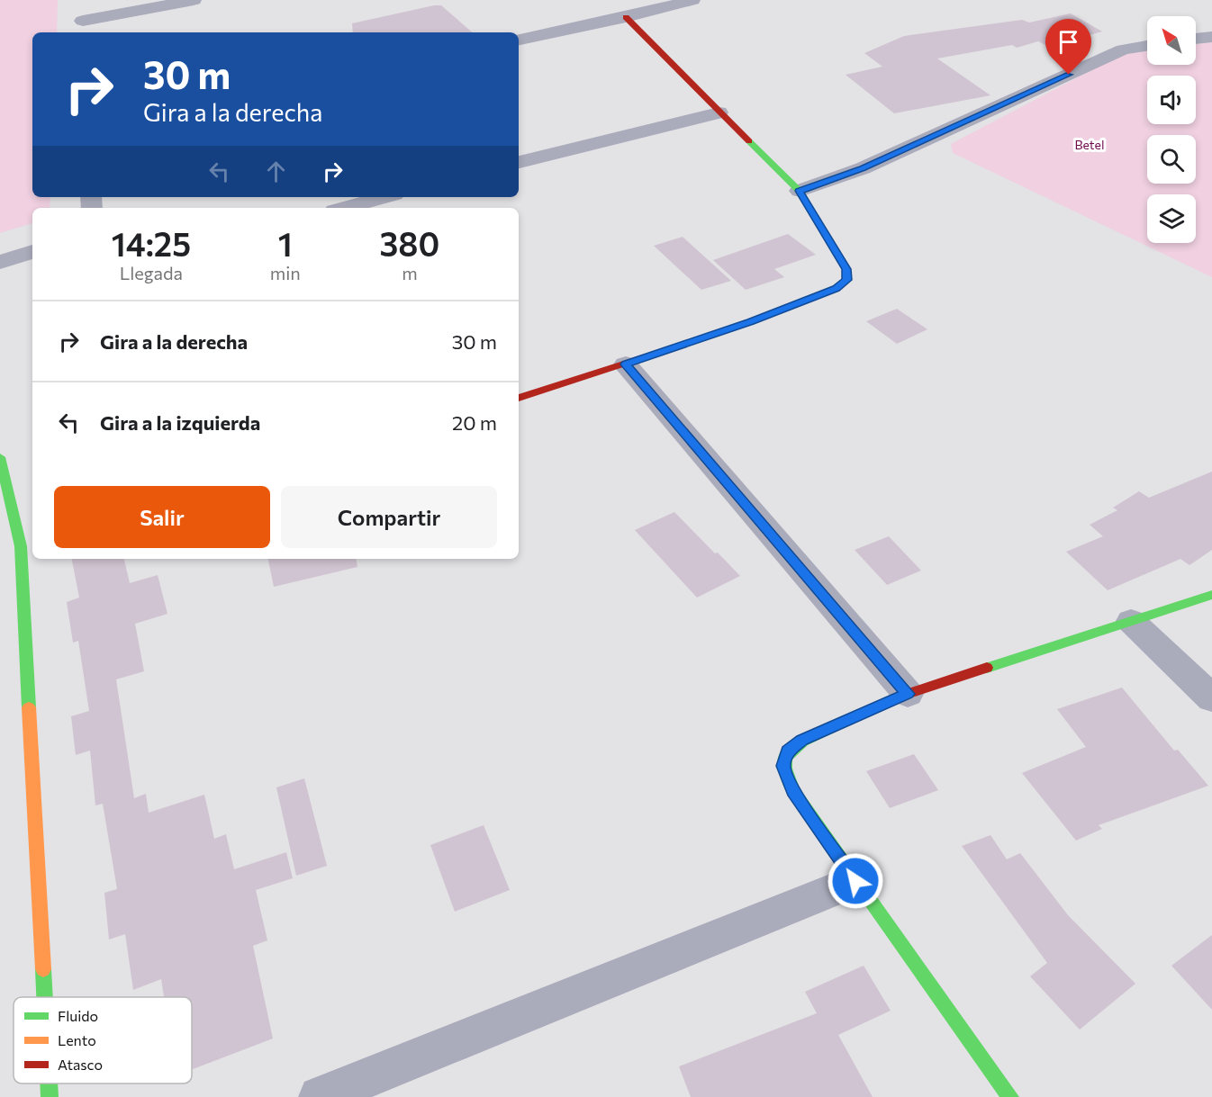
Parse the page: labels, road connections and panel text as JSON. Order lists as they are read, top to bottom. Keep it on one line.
{"parks":["Betel"],"legend":["Fluido","Lento","Atasco"],"north":"top left","page":{"turn":["30 m","Gira a la derecha"],"eta":["14:25","Llegada","1","min","380","m"],"list":[{"name":"Gira a la derecha","value":"30 m"},{"name":"Gira a la izquierda","value":"20 m"}],"buttons":["Salir","Compartir"]}}
